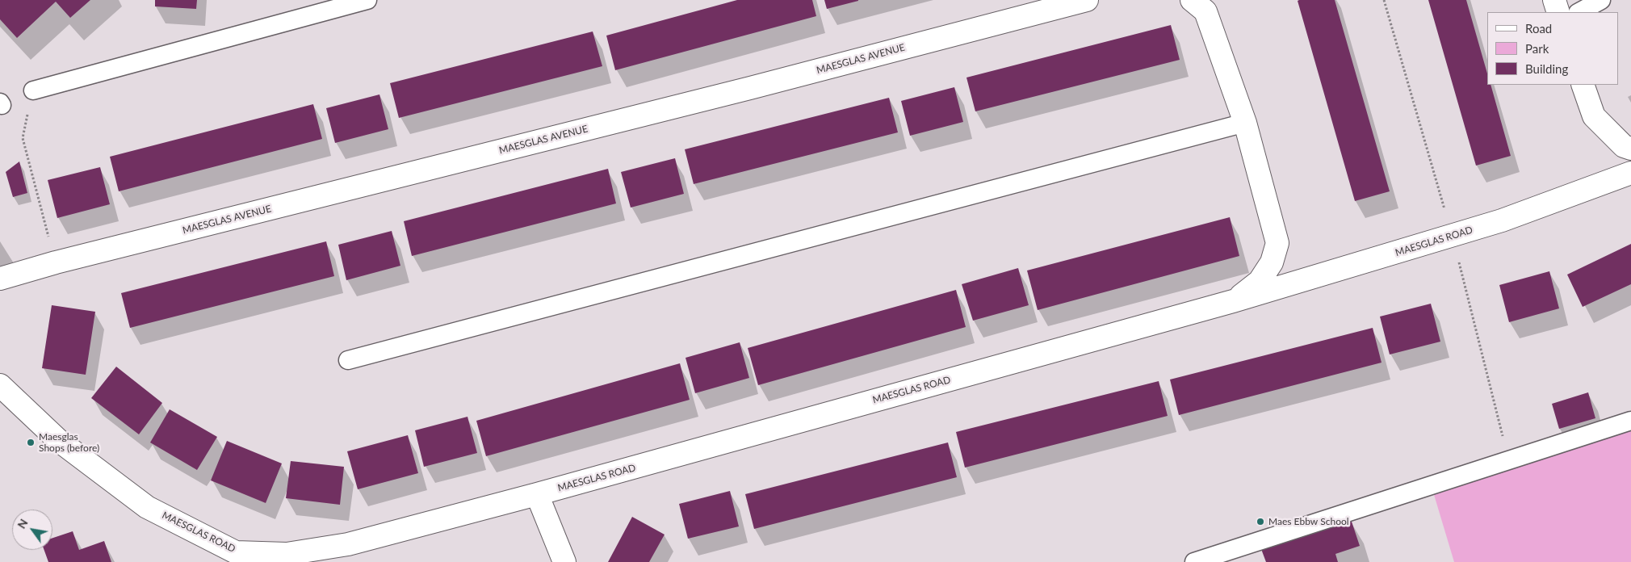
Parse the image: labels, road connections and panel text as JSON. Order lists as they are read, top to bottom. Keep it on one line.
{"streets":{"street":["MAESGLAS AVENUE","MAESGLAS ROAD"]},"places":["Maesglas Shops (before)","Maes Ebbw School"],"legend":["Road","Park","Building"],"north":"top left"}
